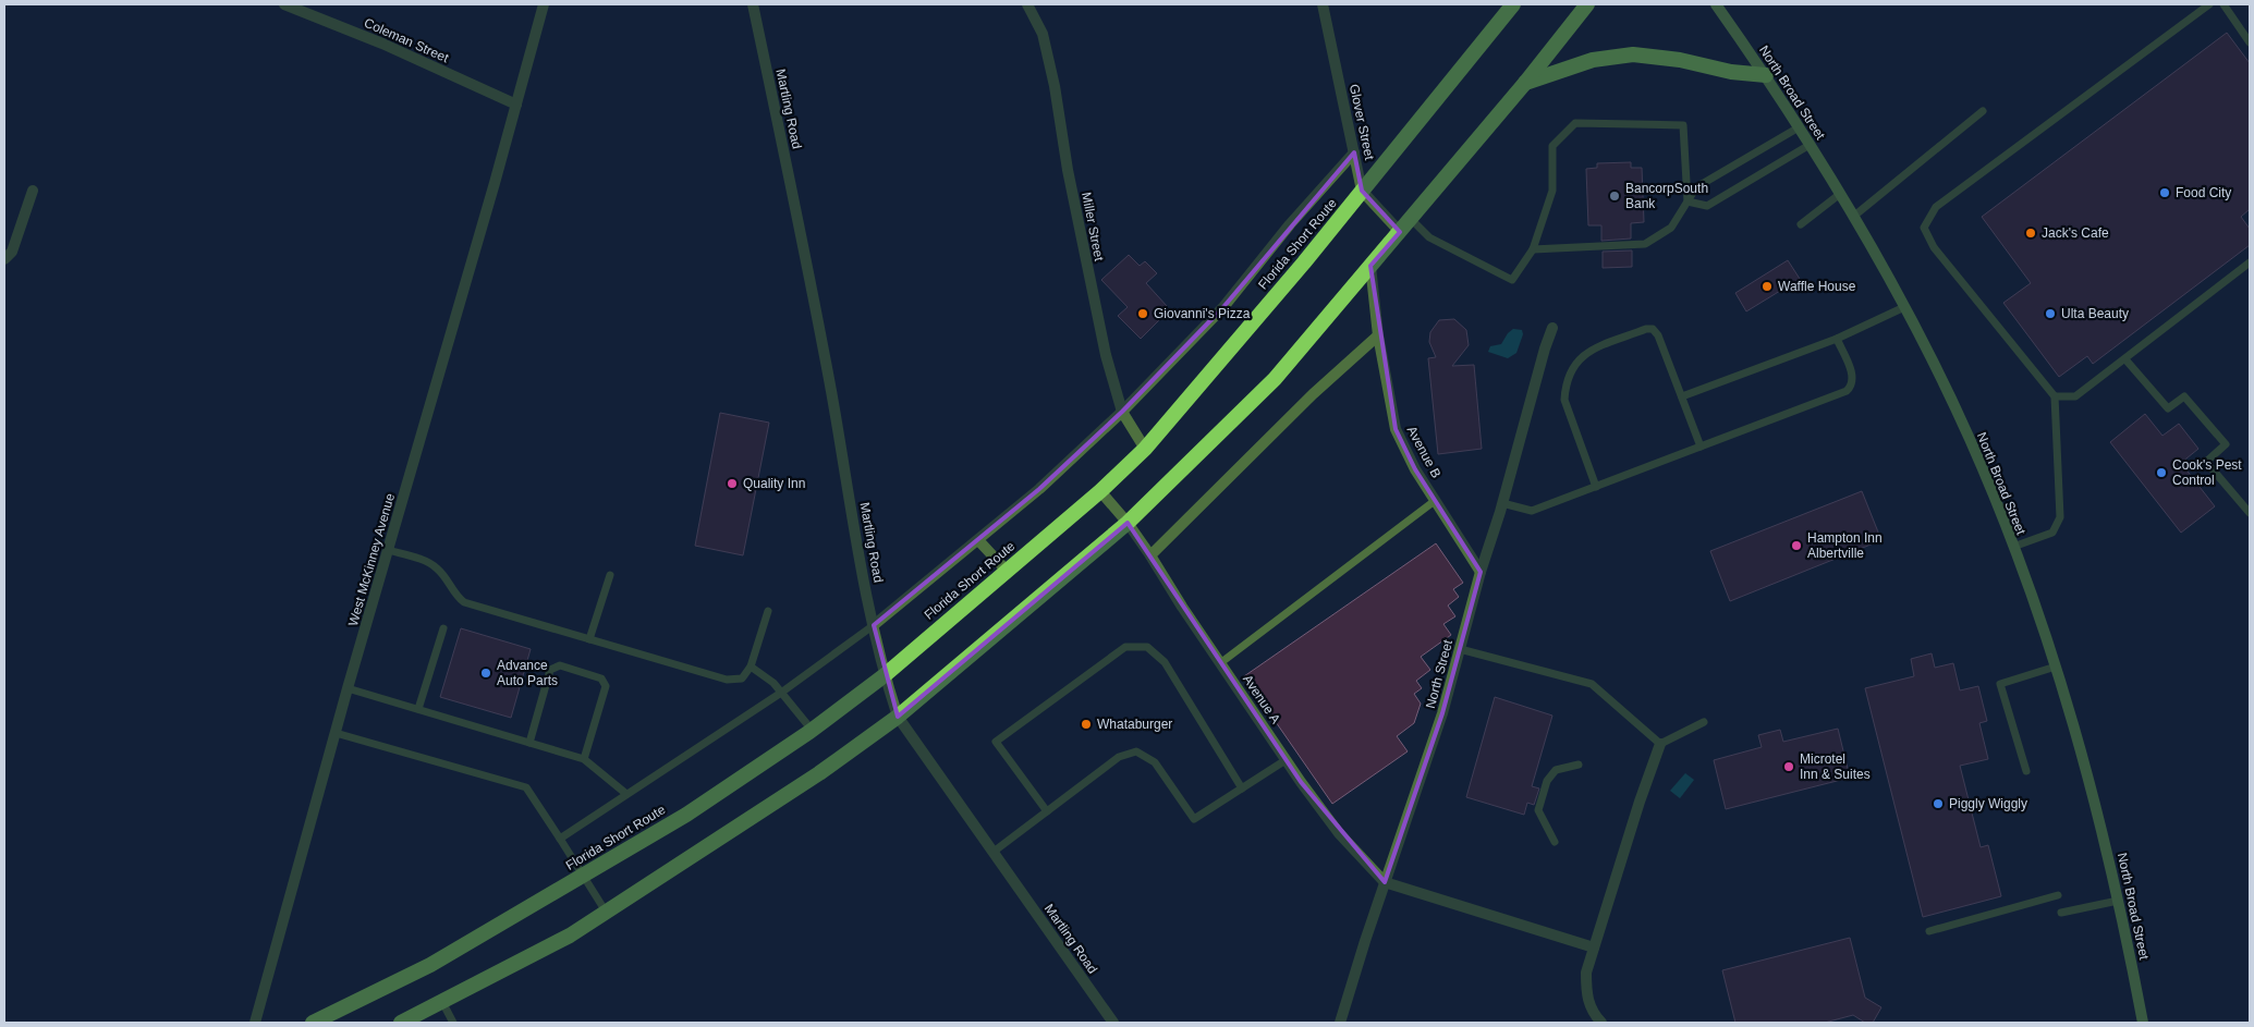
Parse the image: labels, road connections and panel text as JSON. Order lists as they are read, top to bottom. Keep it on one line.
{"streets":{"highway":["Florida Short Route"],"main road":["North Broad Street"],"street":["Coleman Street","Martling Road","Glover Street","Miller Street","Avenue B","West McKinney Avenue","North Street","Avenue A"]},"crossings":[["Coleman Street","West McKinney Avenue"],["Martling Road","Florida Short Route"],["Glover Street","Florida Short Route"],["Miller Street","Florida Short Route"],["Florida Short Route","Avenue A"],["Avenue B","North Street"],["North Street","Avenue A"]],"places":["Food City","BancorpSouth Bank","Jack's Cafe","Waffle House","Giovanni's Pizza","Ulta Beauty","Cook's Pest Control","Quality Inn","Hampton Inn Albertville","Advance Auto Parts","Whataburger","Microtel Inn & Suites","Piggly Wiggly"]}
